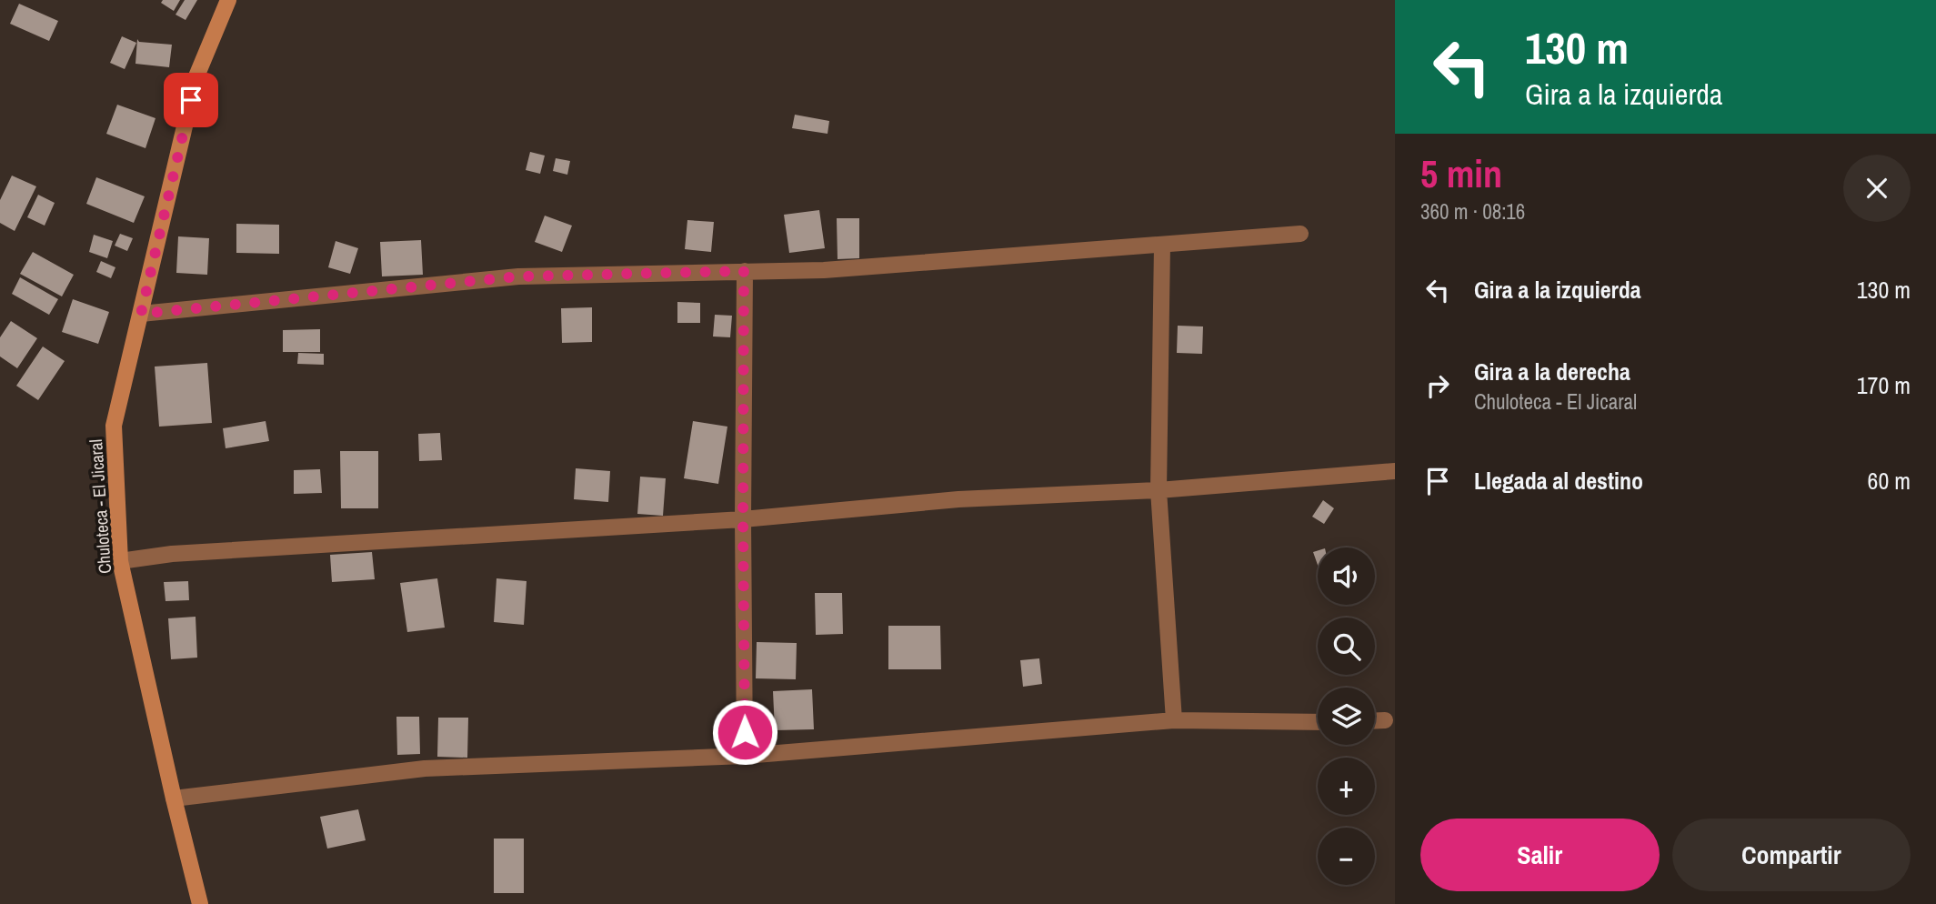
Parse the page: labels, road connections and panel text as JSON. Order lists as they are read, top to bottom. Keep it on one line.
{"streets":{"street":["Chuloteca - El Jicaral"]},"page":{"turn":["130 m","Gira a la izquierda"],"heading":["5 min","360 m · 08:16"],"list":[{"name":"Gira a la izquierda","value":"130 m"},{"name":"Gira a la derecha","note":"Chuloteca - El Jicaral","value":"170 m"},{"name":"Llegada al destino","value":"60 m"}],"map_buttons":["+","−"],"buttons":["Salir","Compartir"]}}
